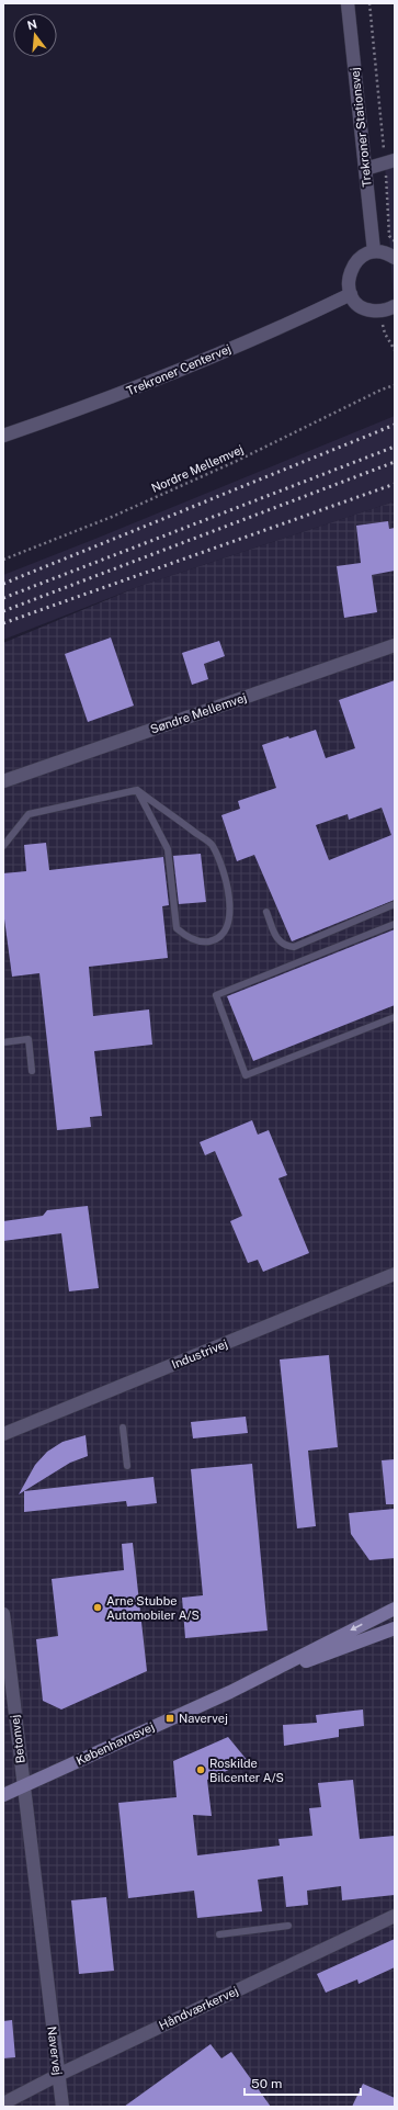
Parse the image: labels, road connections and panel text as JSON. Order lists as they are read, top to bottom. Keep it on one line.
{"streets":{"main road":["Københavnsvej"],"street":["Trekroner Stationsvej","Trekroner Centervej","Søndre Mellemvej","Industrivej","Betonvej","Håndværkervej","Navervej"],"path":["Nordre Mellemvej"]},"crossings":[["Betonvej","Københavnsvej"],["Betonvej","Navervej"],["Københavnsvej","Navervej"],["Håndværkervej","Navervej"]],"places":{"other":["Arne Stubbe Automobiler A/S","Roskilde Bilcenter A/S"],"transit":["Navervej"]},"scale_bar":"50 m","north":"top"}
